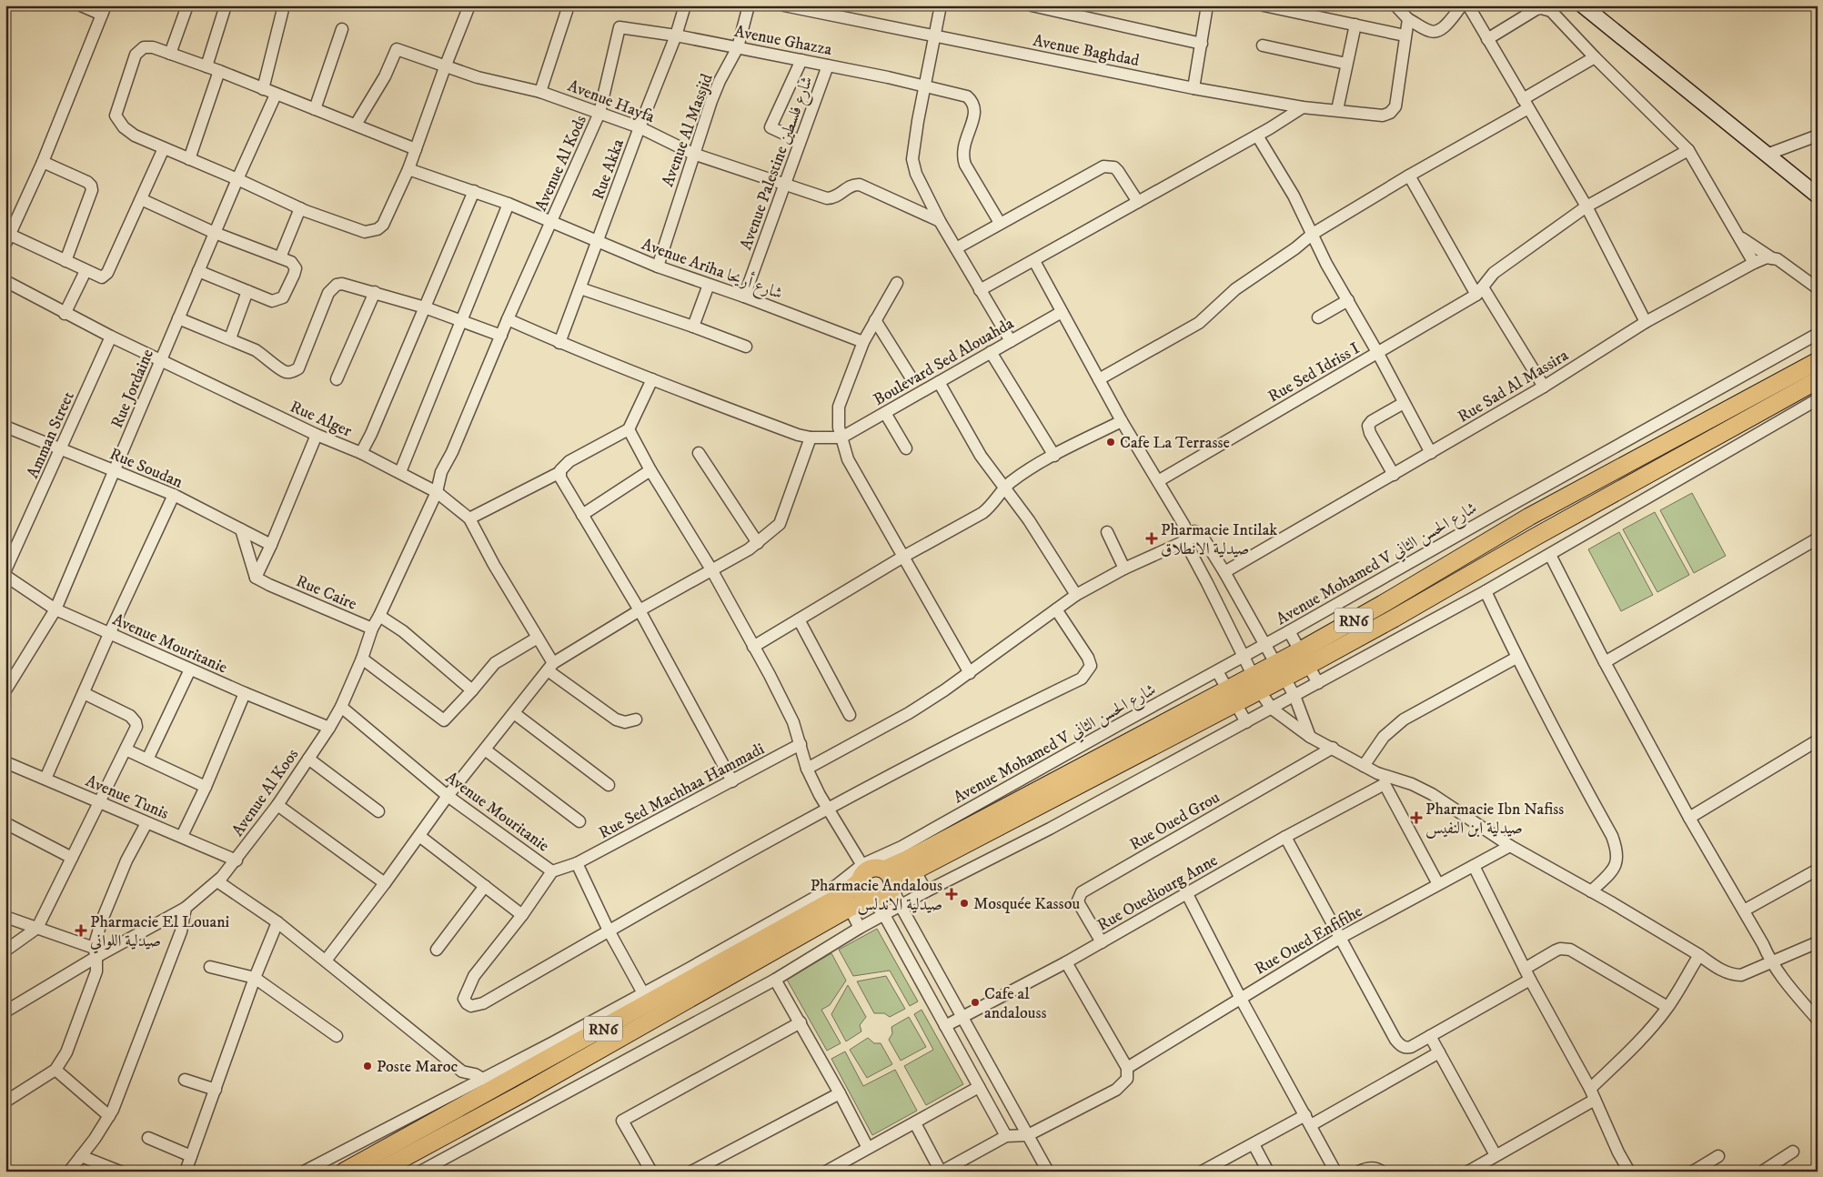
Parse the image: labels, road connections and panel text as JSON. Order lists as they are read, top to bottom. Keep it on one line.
{"streets":{"main road":["RN6"],"street":["Avenue Ghazza","Avenue Baghdad","Avenue Hayfa","Avenue Al Massjid","Avenue Al Kods","Avenue Palestine شارع فلسطين","Rue Akka","Avenue Ariha شارع أريحا","Boulevard Sed Alouahda","Rue Sed Idriss I","Rue Sad Al Massira","Rue Jordaine","Rue Alger","Amman Street","Rue Soudan","Avenue Mohamed V شارع الحسن الثاني","Rue Caire","Avenue Mouritanie","Rue Sed Machhaa Hammadi","Avenue Al Koos","Avenue Tunis","Rue Oued Grou","Rue Ouediourg Anne","Rue Oued Enfifihe"]},"crossings":[["Avenue Ghazza","Avenue Al Massjid"],["Avenue Ghazza","Avenue Al Kods"],["Avenue Ghazza","Avenue Palestine شارع فلسطين"],["Avenue Ghazza","Rue Akka"],["Avenue Hayfa","Avenue Al Massjid"],["Avenue Hayfa","Avenue Al Kods"],["Avenue Hayfa","Avenue Palestine شارع فلسطين"],["Avenue Hayfa","Rue Akka"],["Avenue Al Massjid","Avenue Ariha شارع أريحا"],["Avenue Al Kods","Avenue Ariha شارع أريحا"],["Avenue Al Kods","Avenue Al Koos"],["Avenue Palestine شارع فلسطين","Avenue Ariha شارع أريحا"],["Rue Akka","Avenue Ariha شارع أريحا"],["Rue Jordaine","Rue Alger"],["Rue Jordaine","Rue Soudan"],["Rue Jordaine","Avenue Mouritanie"],["Rue Alger","Amman Street"],["Rue Alger","Avenue Al Koos"],["Amman Street","Rue Soudan"],["Avenue Mohamed V شارع الحسن الثاني","RN6"],["Rue Caire","Avenue Al Koos"],["Avenue Mouritanie","Rue Sed Machhaa Hammadi"],["Avenue Mouritanie","Avenue Al Koos"],["Avenue Al Koos","Avenue Tunis"],["Rue Oued Grou","Rue Ouediourg Anne"]],"places":{"other":["Cafe La Terrasse","Mosquée Kassou","Cafe al andalouss","Poste Maroc"],"health":["Pharmacie Intilak صيدلية الانطلاق","Pharmacie Ibn Nafiss صيدلية ابن النفيس","Pharmacie Andalous صيدلية الاندلس","Pharmacie El Louani صيدلية اللواني"]}}
